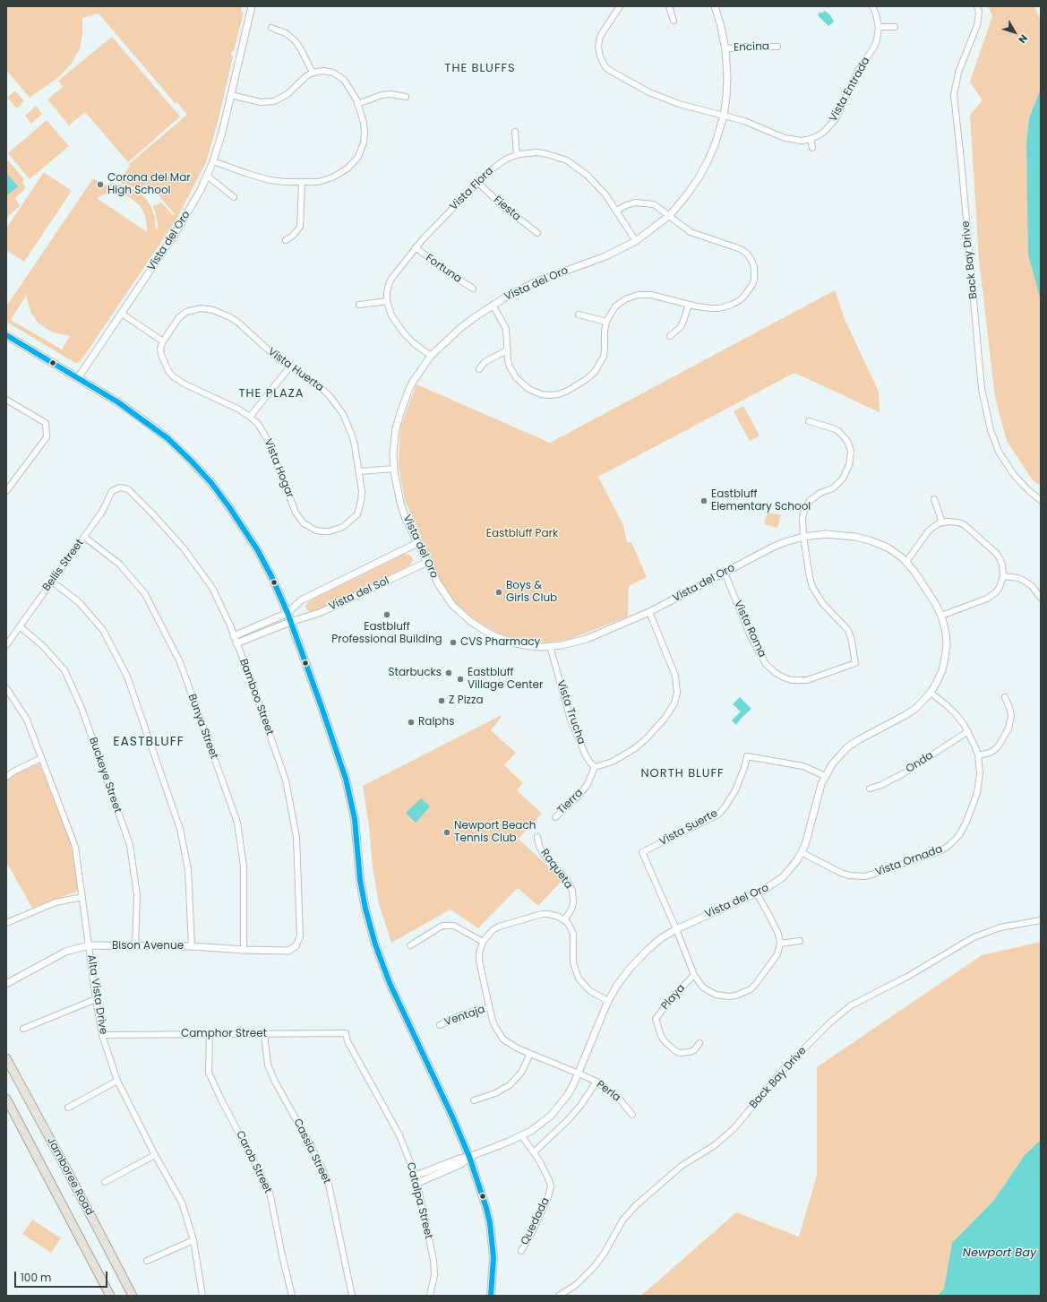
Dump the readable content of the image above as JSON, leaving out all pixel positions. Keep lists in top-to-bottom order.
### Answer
{
  "streets": {
    "main road": ["Jamboree Road"],
    "street": [
      "Encina",
      "Vista Entrada",
      "Vista Flora",
      "Fiesta",
      "Vista del Oro",
      "Back Bay Drive",
      "Fortuna",
      "Vista Huerta",
      "Vista Hogar",
      "Bellis Street",
      "Vista del Sol",
      "Vista Roma",
      "Bamboo Street",
      "Vista Trucha",
      "Bunya Street",
      "Onda",
      "Buckeye Street",
      "Tierra",
      "Vista Suerte",
      "Vista Ornada",
      "Raqueta",
      "Bison Avenue",
      "Alta Vista Drive",
      "Playa",
      "Ventaja",
      "Camphor Street",
      "Perla",
      "Cassia Street",
      "Carob Street",
      "Catalpa Street",
      "Quedada"
    ]
  },
  "crossings": [
    ["Encina", "Vista del Oro"],
    ["Vista Entrada", "Vista del Oro"],
    ["Vista Flora", "Fiesta"],
    ["Vista Flora", "Vista del Oro"],
    ["Vista Flora", "Fortuna"],
    ["Vista del Oro", "Vista del Sol"],
    ["Vista del Oro", "Vista Roma"],
    ["Vista del Oro", "Vista Trucha"],
    ["Vista del Oro", "Vista Suerte"],
    ["Vista del Oro", "Vista Ornada"],
    ["Vista del Oro", "Playa"],
    ["Vista del Oro", "Perla"],
    ["Vista del Oro", "Catalpa Street"],
    ["Vista del Oro", "Quedada"],
    ["Vista Huerta", "Vista Hogar"],
    ["Bellis Street", "Bamboo Street"],
    ["Bellis Street", "Bunya Street"],
    ["Bellis Street", "Buckeye Street"],
    ["Vista del Sol", "Bamboo Street"],
    ["Bamboo Street", "Bison Avenue"],
    ["Vista Trucha", "Tierra"],
    ["Bunya Street", "Bison Avenue"],
    ["Onda", "Vista Ornada"],
    ["Buckeye Street", "Bison Avenue"],
    ["Vista Suerte", "Playa"],
    ["Bison Avenue", "Alta Vista Drive"],
    ["Alta Vista Drive", "Camphor Street"],
    ["Ventaja", "Perla"],
    ["Camphor Street", "Cassia Street"],
    ["Camphor Street", "Carob Street"],
    ["Camphor Street", "Catalpa Street"]
  ],
  "districts": [
    "THE BLUFFS",
    "THE PLAZA",
    "EASTBLUFF",
    "NORTH BLUFF"
  ],
  "water": ["Newport Bay"],
  "parks": ["Eastbluff Park"],
  "places": [
    "Corona del Mar High School",
    "Eastbluff Elementary School",
    "Boys & Girls Club",
    "Eastbluff Professional Building",
    "CVS Pharmacy",
    "Starbucks",
    "Eastbluff Village Center",
    "Z Pizza",
    "Ralphs",
    "Newport Beach Tennis Club"
  ],
  "scale_bar": "100 m",
  "north": "bottom right"
}
